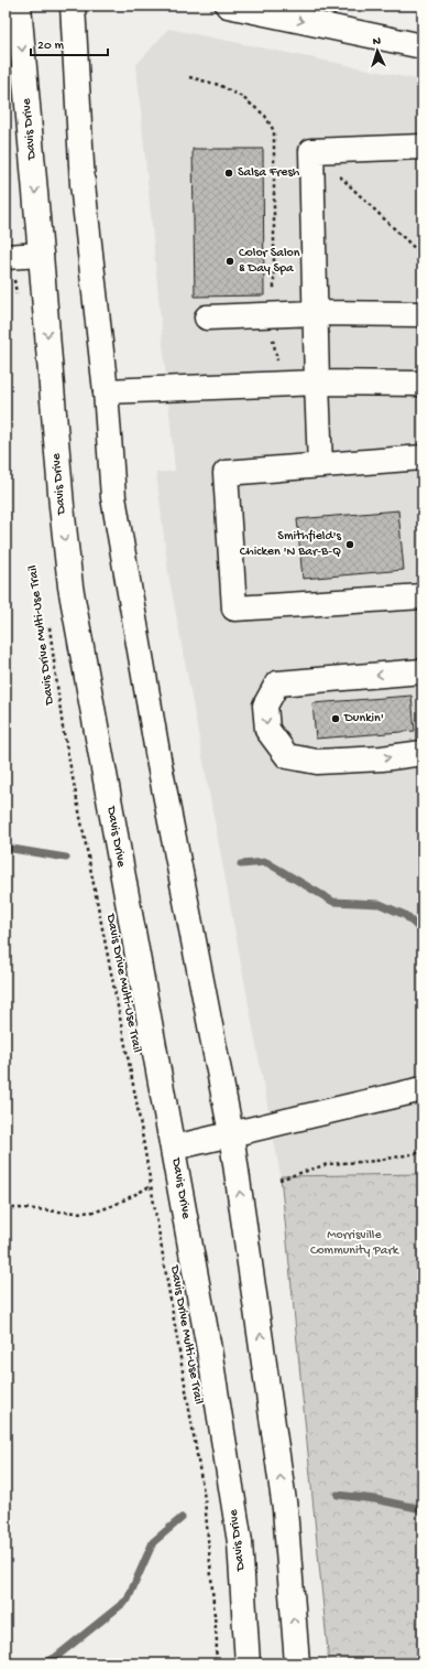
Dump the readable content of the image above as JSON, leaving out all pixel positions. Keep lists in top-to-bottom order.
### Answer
{
  "streets": {
    "main road": ["Davis Drive"],
    "path": ["Davis Drive Multi-Use Trail"]
  },
  "parks": ["Morrisville Community Park"],
  "places": [
    "Salsa Fresh",
    "Color Salon & Day Spa",
    "Smithfield's Chicken 'N Bar-B-Q",
    "Dunkin'"
  ],
  "scale_bar": "20 m",
  "north": "top"
}
